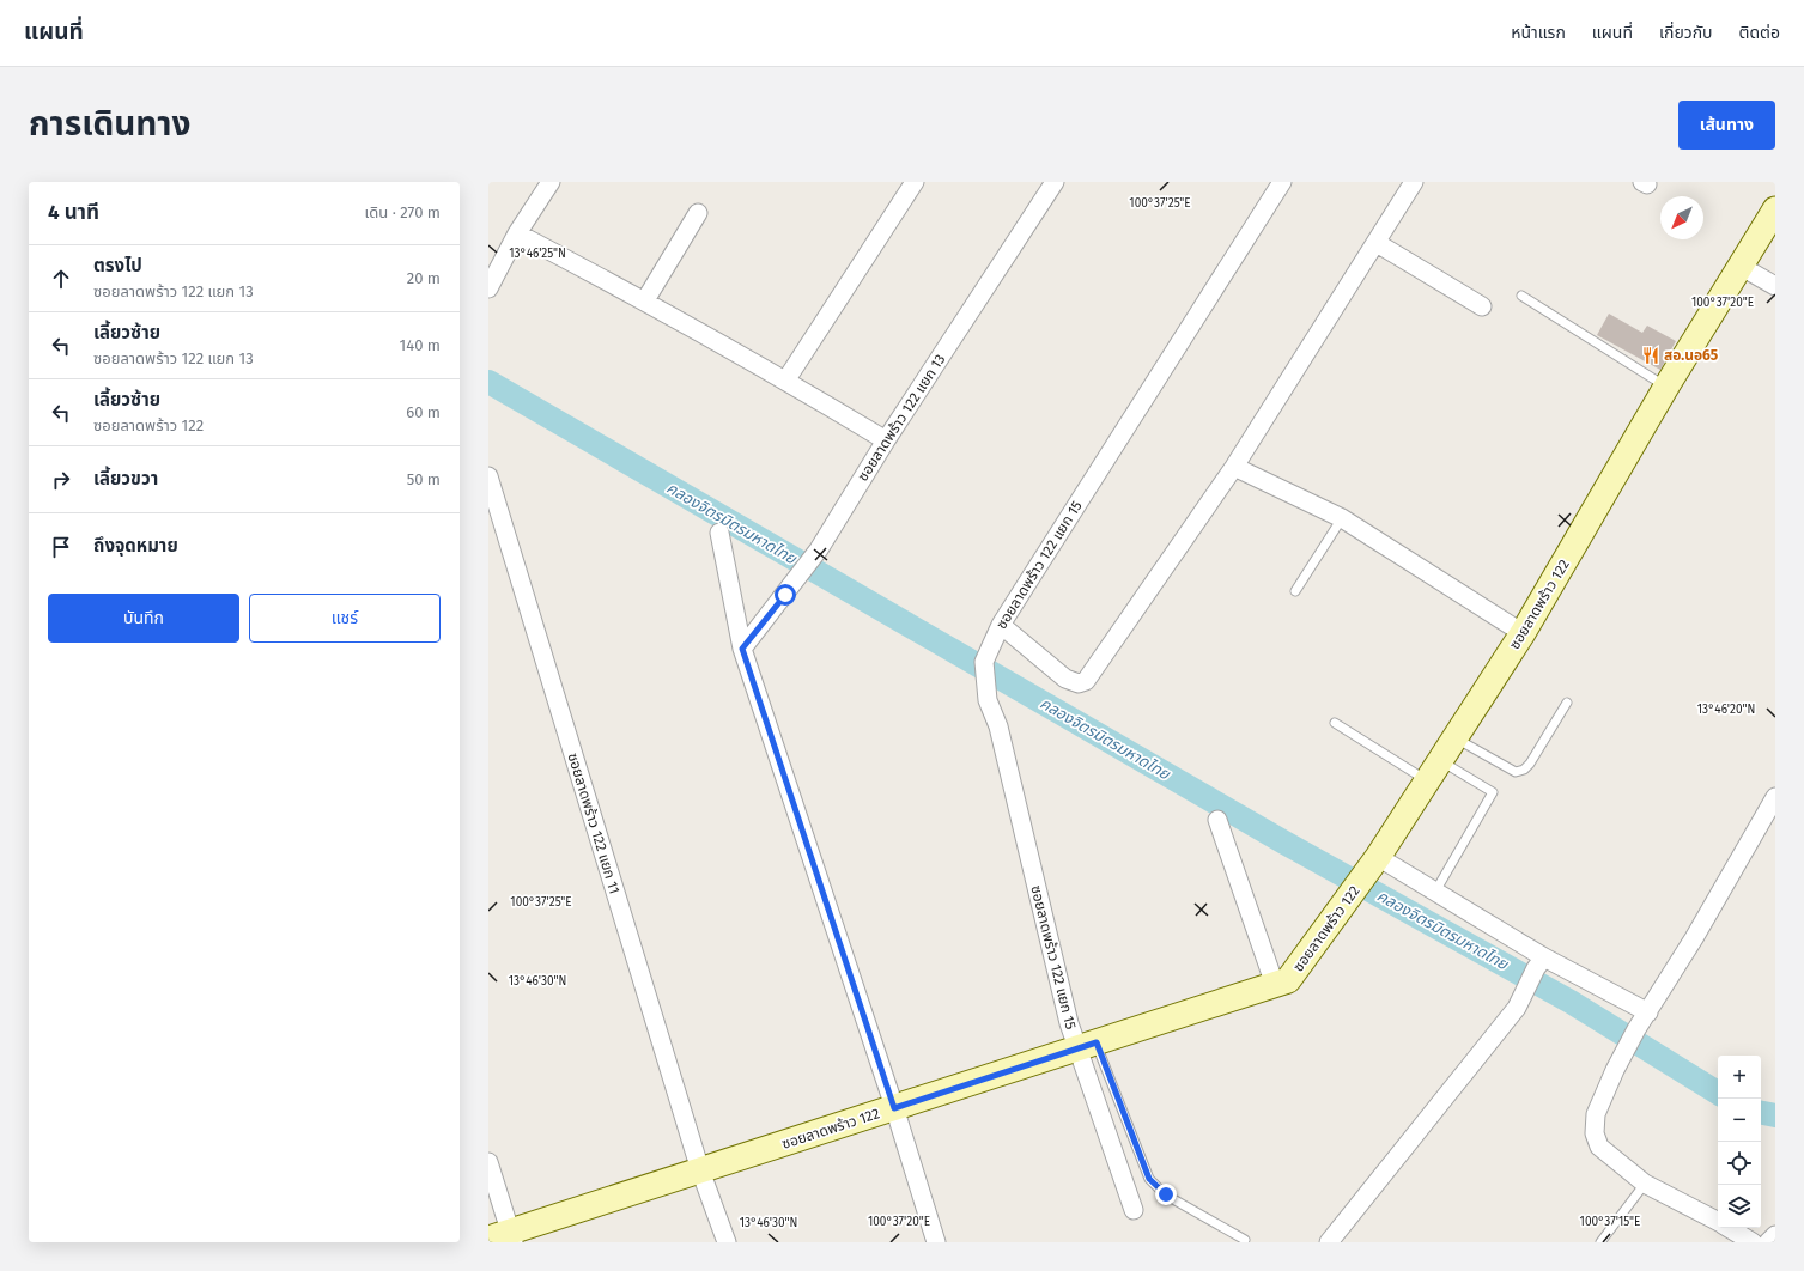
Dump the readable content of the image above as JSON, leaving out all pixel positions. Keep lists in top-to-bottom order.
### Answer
{
  "streets": {
    "street": [
      "ซอยลาดพร้าว 122 แยก 13",
      "ซอยลาดพร้าว 122 แยก 15",
      "ซอยลาดพร้าว 122",
      "ซอยลาดพร้าว 122 แยก 11"
    ]
  },
  "crossings": [
    ["ซอยลาดพร้าว 122 แยก 15", "ซอยลาดพร้าว 122"],
    ["ซอยลาดพร้าว 122", "ซอยลาดพร้าว 122 แยก 11"]
  ],
  "water": ["คลองจิตรมิตรมหาดไทย"],
  "places": {
    "restaurant": ["สอ.นอ65"]
  },
  "north": "bottom left",
  "page": {
    "header": "แผนที่",
    "nav": [
      "หน้าแรก",
      "แผนที่",
      "เกี่ยวกับ",
      "ติดต่อ"
    ],
    "title": "การเดินทาง",
    "buttons": [
      "เส้นทาง",
      ["บันทึก", "แชร์"]
    ],
    "heading": ["4 นาที", "เดิน · 270 m"],
    "list": [
      ["ตรงไป", "ซอยลาดพร้าว 122 แยก 13", "20 m"],
      ["เลี้ยวซ้าย", "ซอยลาดพร้าว 122 แยก 13", "140 m"],
      ["เลี้ยวซ้าย", "ซอยลาดพร้าว 122", "60 m"],
      ["เลี้ยวขวา", "50 m"],
      "ถึงจุดหมาย"
    ],
    "map_buttons": ["+", "−"]
  },
  "coordinates": [
    "100°37'25\"E",
    "13°46'25\"N",
    "100°37'20\"E",
    "13°46'20\"N",
    "13°46'30\"N",
    "100°37'15\"E"
  ]
}
